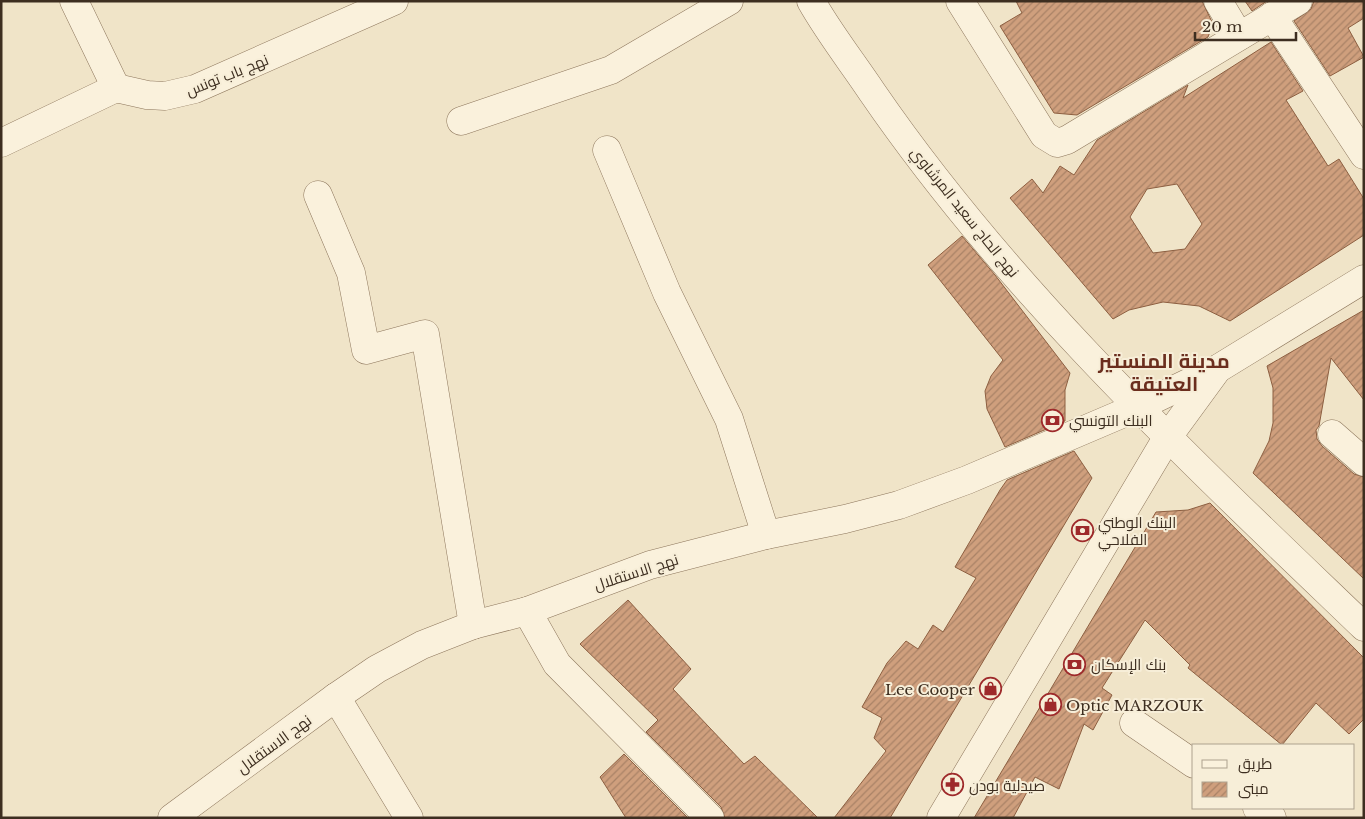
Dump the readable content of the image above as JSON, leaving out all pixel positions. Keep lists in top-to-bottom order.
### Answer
{
  "streets": {
    "street": ["نهج باب تونس", "نهج الحاج سعيد المرشاوي", "نهج الاستقلال"]
  },
  "crossings": [
    ["نهج الحاج سعيد المرشاوي", "نهج الاستقلال"]
  ],
  "districts": ["مدينة المنستير العتيقة"],
  "places": {
    "bank": ["البنك التونسي", "البنك الوطني الفلاحي", "بنك الإسكان"],
    "shop": ["Lee Cooper", "Optic MARZOUK"],
    "pharmacy": ["صيدلية بودن"]
  },
  "legend": ["طريق", "مبنى"],
  "scale_bar": "20 m"
}
